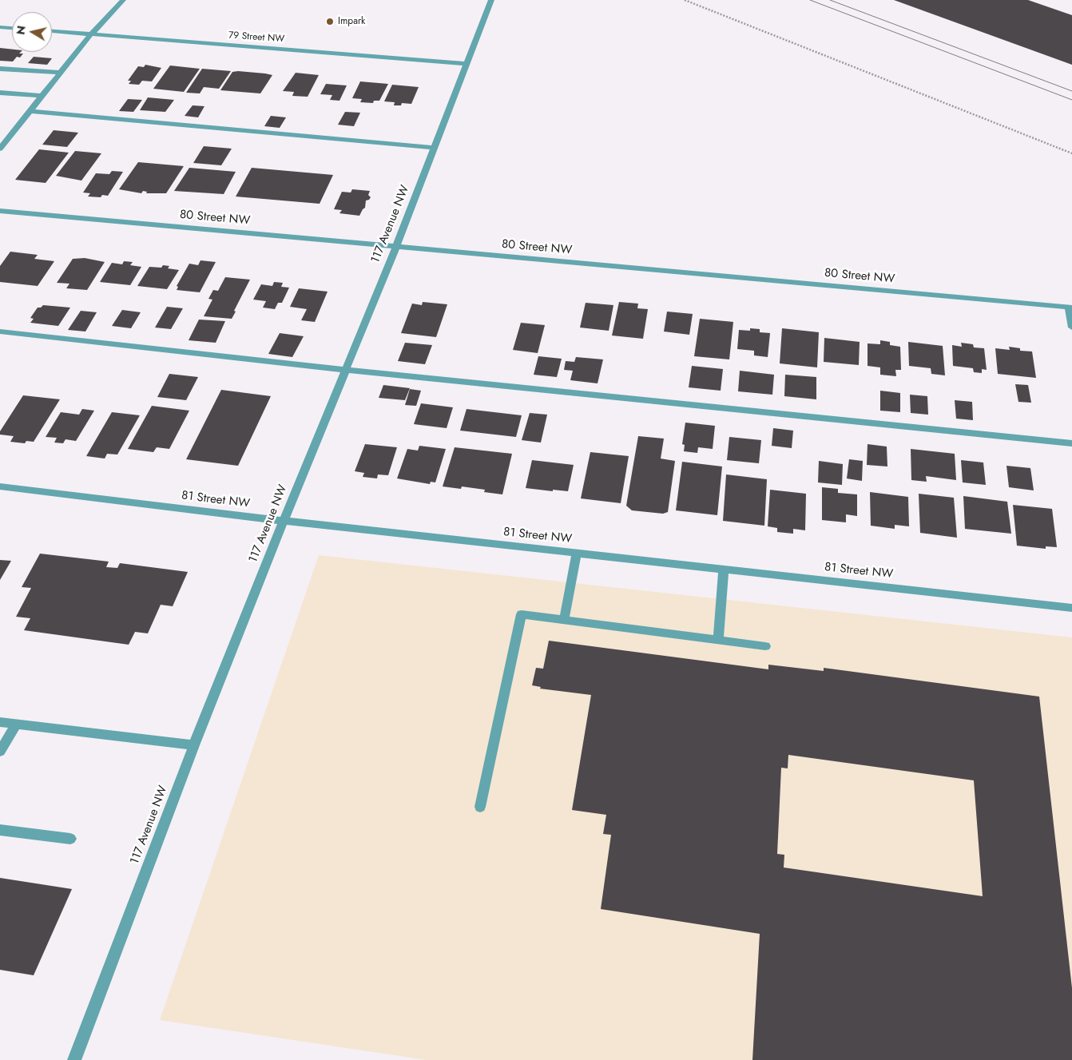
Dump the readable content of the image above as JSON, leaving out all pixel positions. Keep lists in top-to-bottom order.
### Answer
{
  "streets": {
    "street": [
      "79 Street NW",
      "80 Street NW",
      "117 Avenue NW",
      "81 Street NW"
    ]
  },
  "crossings": [
    ["79 Street NW", "117 Avenue NW"],
    ["80 Street NW", "117 Avenue NW"],
    ["117 Avenue NW", "81 Street NW"]
  ],
  "places": ["Impark"],
  "north": "left"
}
